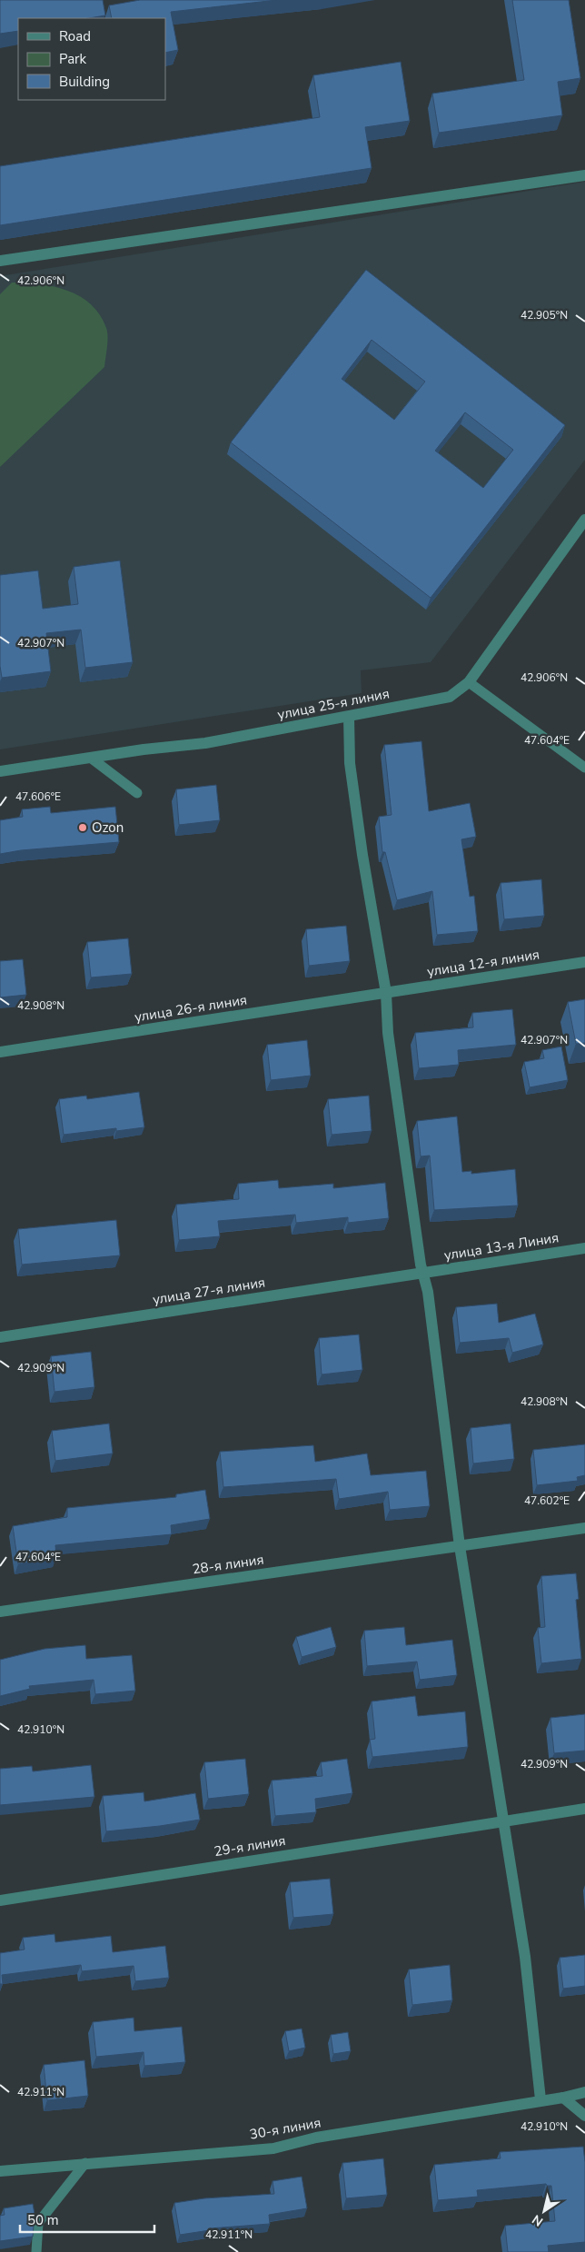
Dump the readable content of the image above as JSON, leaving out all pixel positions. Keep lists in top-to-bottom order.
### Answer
{
  "streets": {
    "street": [
      "улица 25-я линия",
      "улица 12-я линия",
      "улица 26-я линия",
      "улица 13-я Линия",
      "улица 27-я линия",
      "28-я линия",
      "29-я линия",
      "30-я линия"
    ]
  },
  "crossings": [
    ["улица 12-я линия", "улица 26-я линия"],
    ["улица 13-я Линия", "улица 27-я линия"]
  ],
  "places": ["Ozon"],
  "legend": ["Road", "Park", "Building"],
  "scale_bar": "50 m",
  "north": "bottom left",
  "coordinates": [
    "42.906°N",
    "42.905°N",
    "42.907°N",
    "47.604°E",
    "47.606°E",
    "42.908°N",
    "42.909°N",
    "47.602°E",
    "42.910°N",
    "42.911°N"
  ]
}
